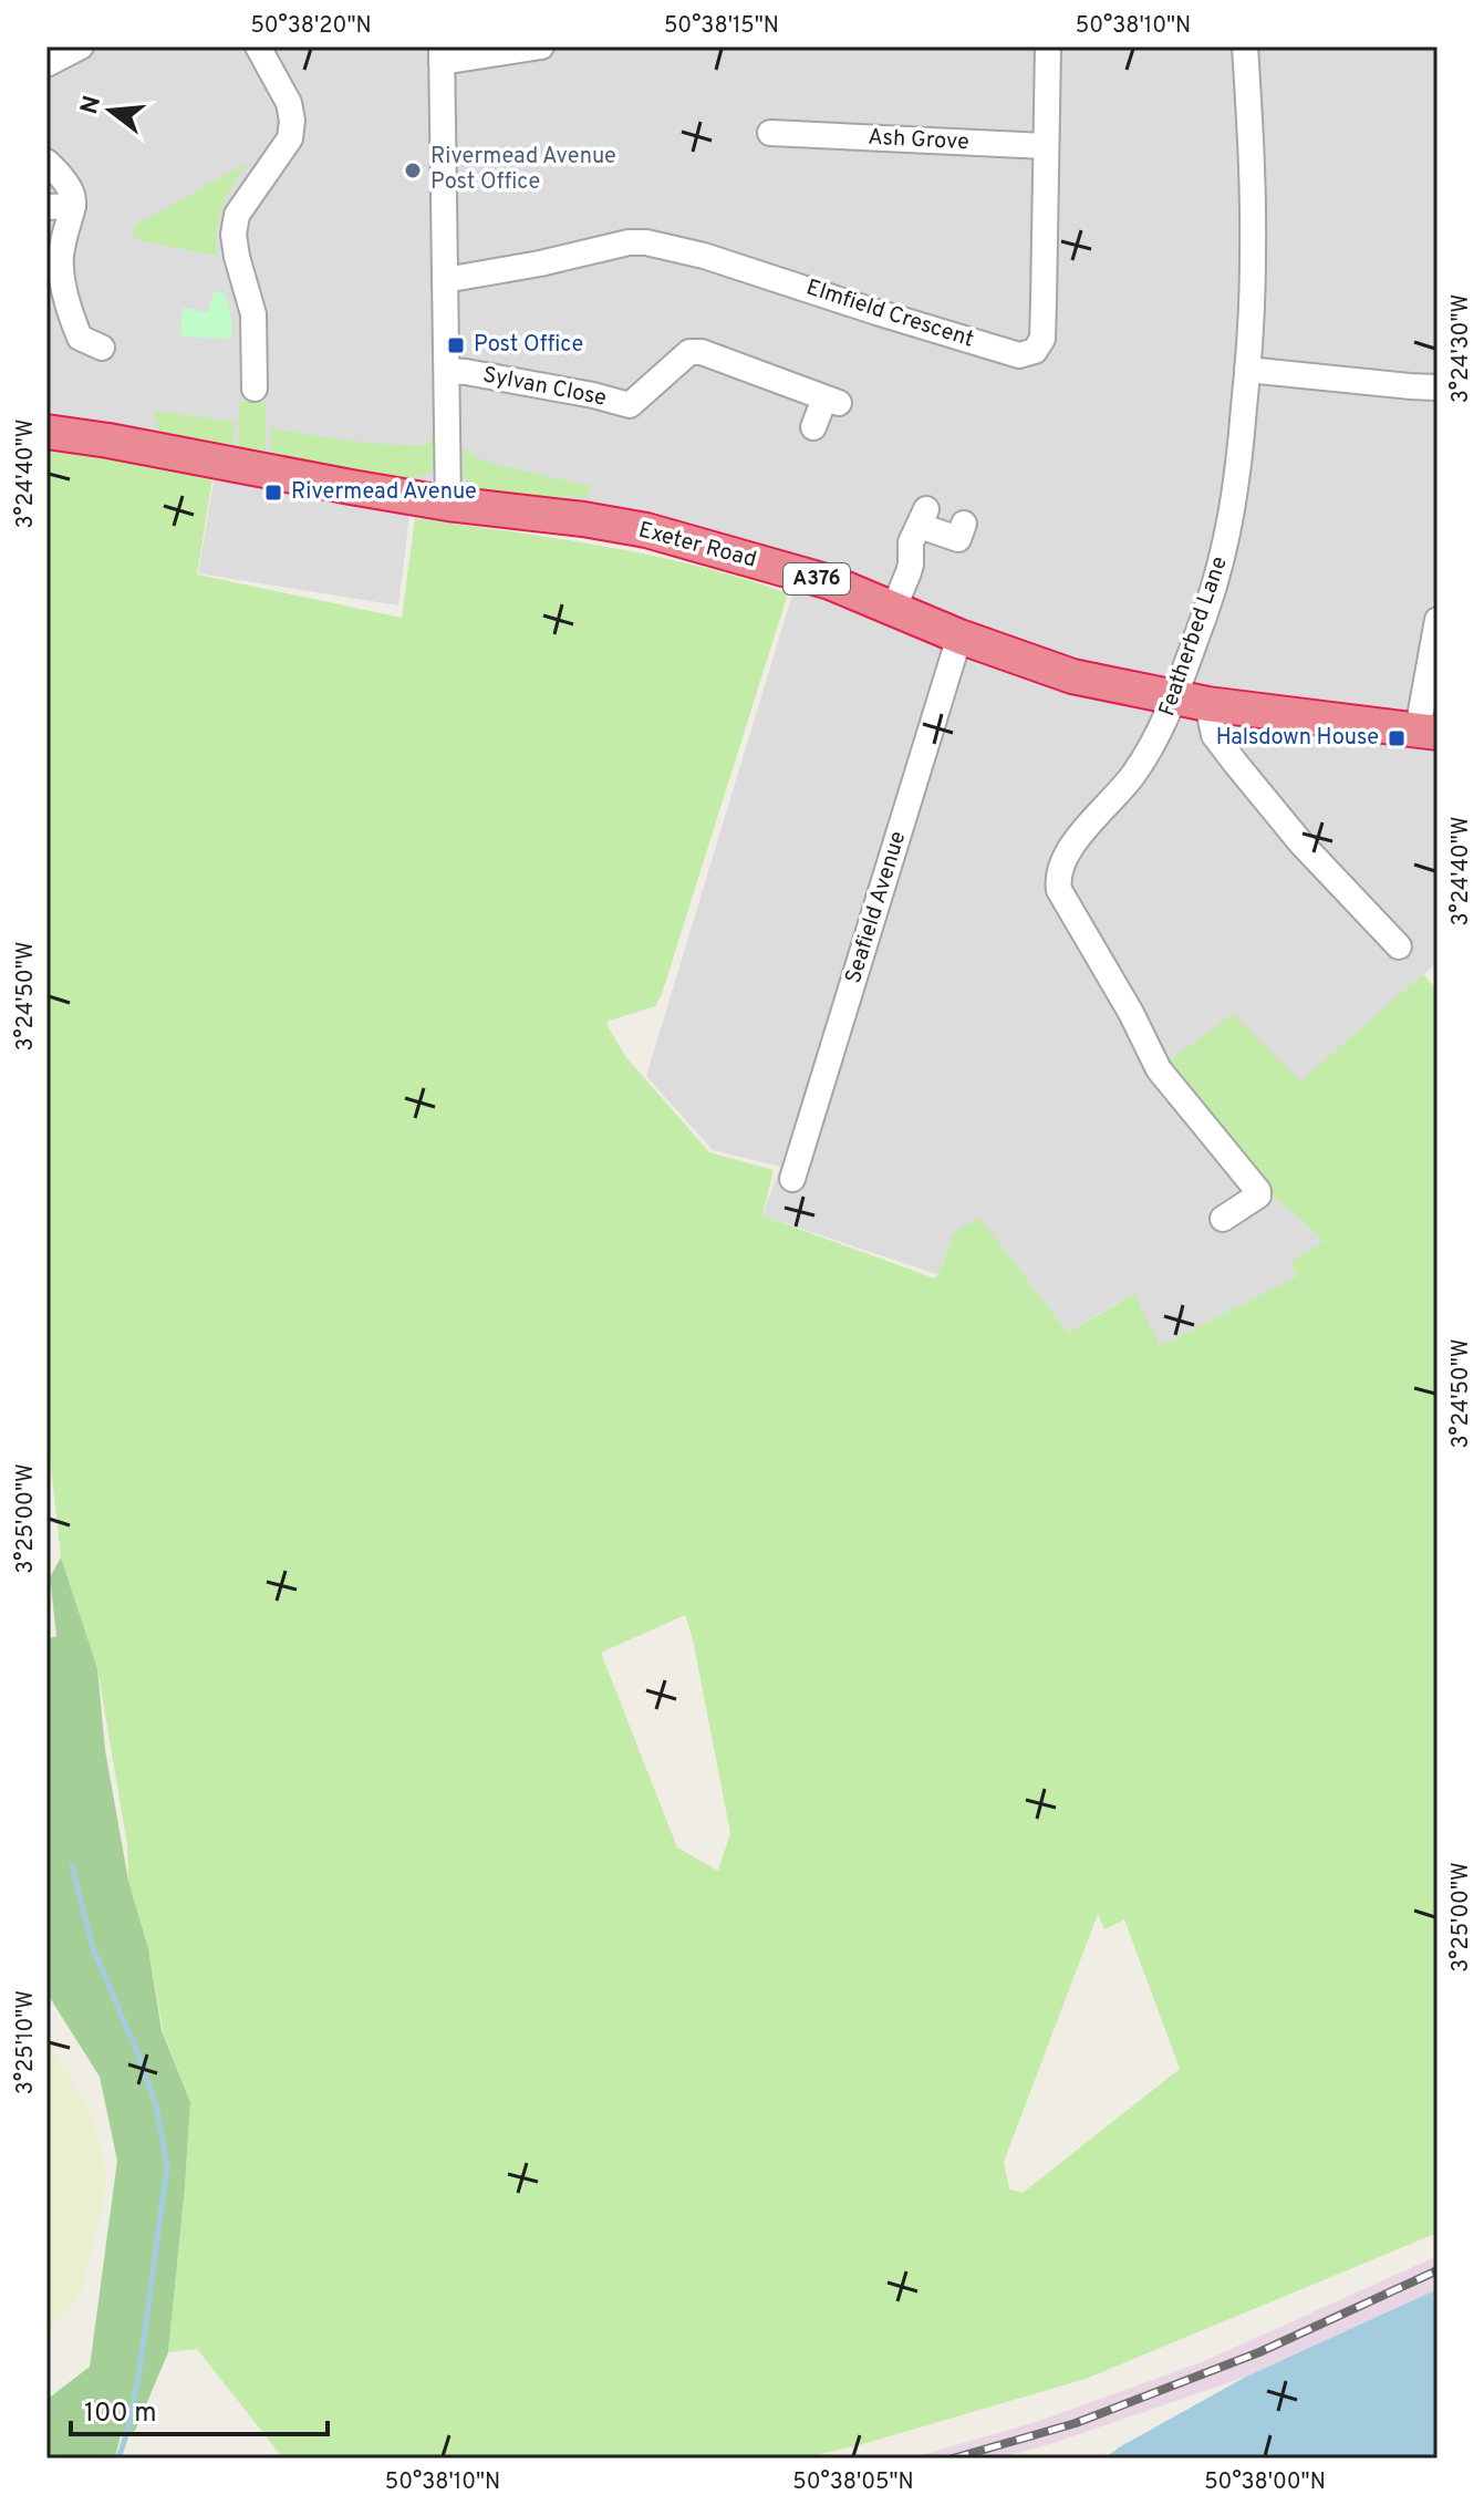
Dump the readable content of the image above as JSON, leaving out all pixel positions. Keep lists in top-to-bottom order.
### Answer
{
  "streets": {
    "highway": ["Exeter Road", "A376"],
    "street": [
      "Ash Grove",
      "Elmfield Crescent",
      "Sylvan Close",
      "Featherbed Lane",
      "Seafield Avenue"
    ]
  },
  "crossings": [
    ["Ash Grove", "Elmfield Crescent"],
    ["Exeter Road", "Featherbed Lane"],
    ["Exeter Road", "Seafield Avenue"]
  ],
  "places": {
    "other": ["Rivermead Avenue Post Office"],
    "transit": ["Post Office", "Rivermead Avenue", "Halsdown House"]
  },
  "scale_bar": "100 m",
  "north": "left",
  "coordinates": [
    "50°38'20\"N",
    "50°38'15\"N",
    "50°38'10\"N",
    "3°24'30\"W",
    "3°24'40\"W",
    "3°24'50\"W",
    "3°25'00\"W",
    "3°25'10\"W",
    "50°38'05\"N",
    "50°38'00\"N"
  ]
}
